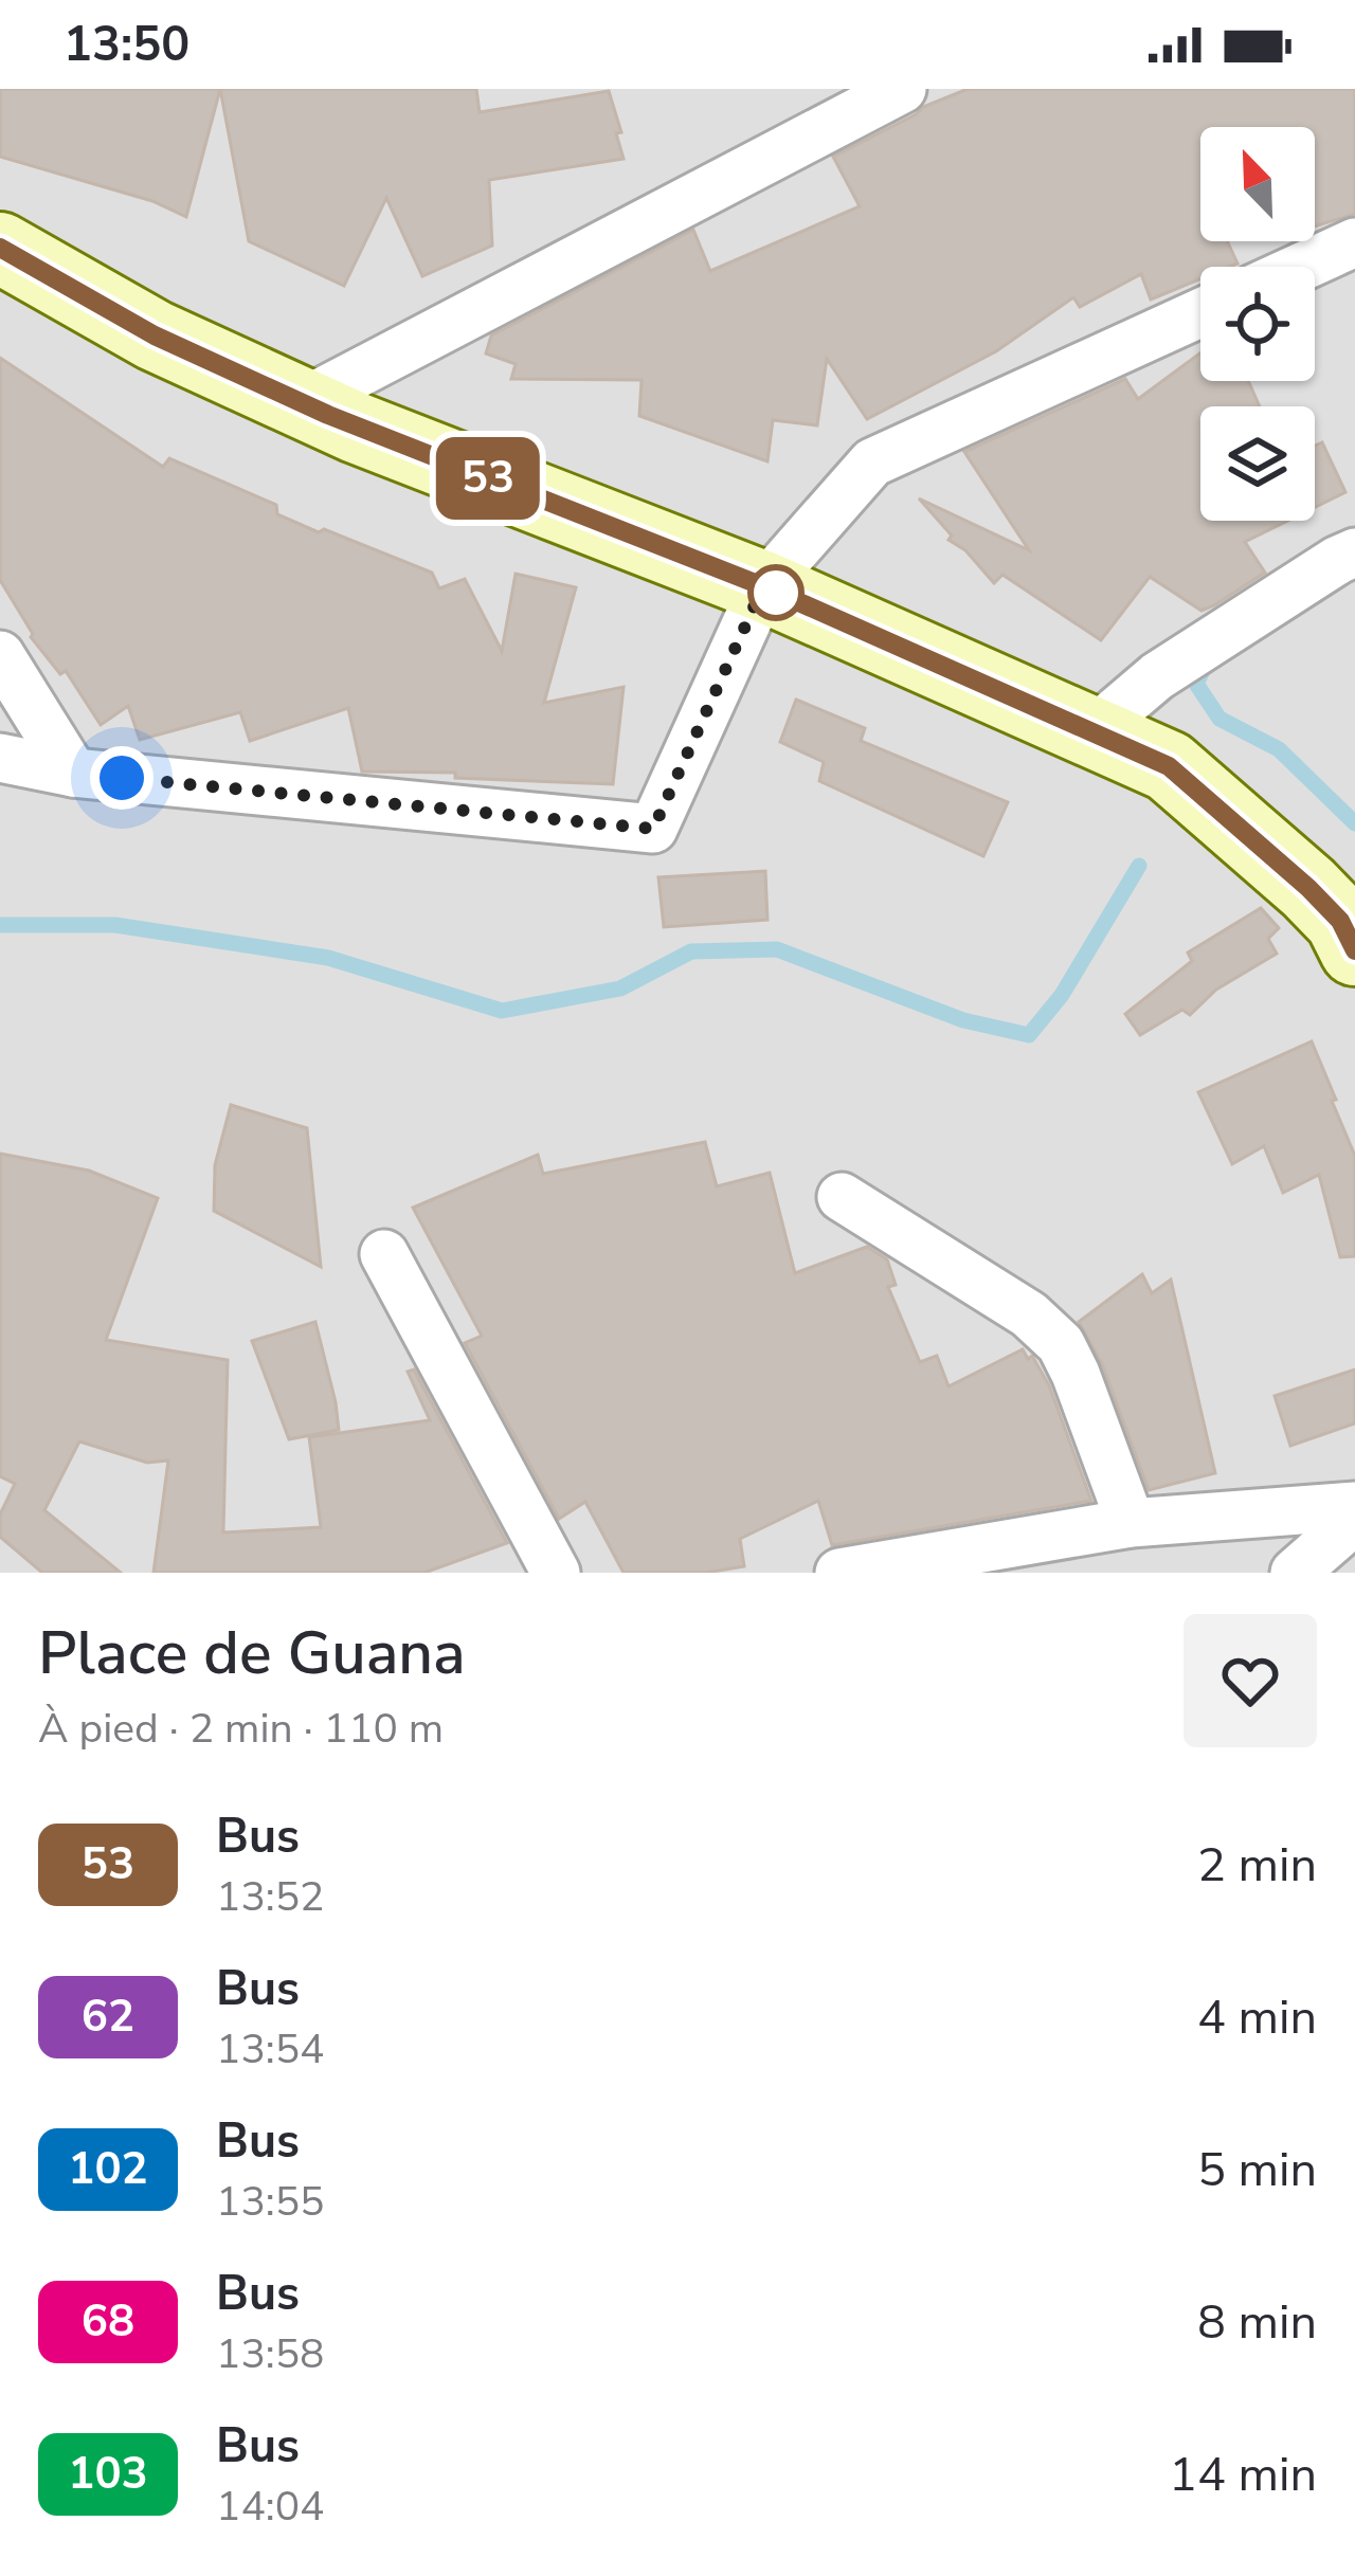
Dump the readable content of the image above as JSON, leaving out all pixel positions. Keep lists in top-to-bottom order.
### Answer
{
  "lines": ["bus line 53"],
  "north": "top left",
  "page": {
    "status": "13:50",
    "on_map": "53",
    "heading": ["Place de Guana", "À pied · 2 min · 110 m"],
    "list": [
      {
        "mark": "53",
        "name": "Bus",
        "note": "13:52",
        "value": "2 min"
      },
      {
        "mark": "62",
        "name": "Bus",
        "note": "13:54",
        "value": "4 min"
      },
      {
        "mark": "102",
        "name": "Bus",
        "note": "13:55",
        "value": "5 min"
      },
      {
        "mark": "68",
        "name": "Bus",
        "note": "13:58",
        "value": "8 min"
      },
      {
        "mark": "103",
        "name": "Bus",
        "note": "14:04",
        "value": "14 min"
      }
    ]
  }
}
